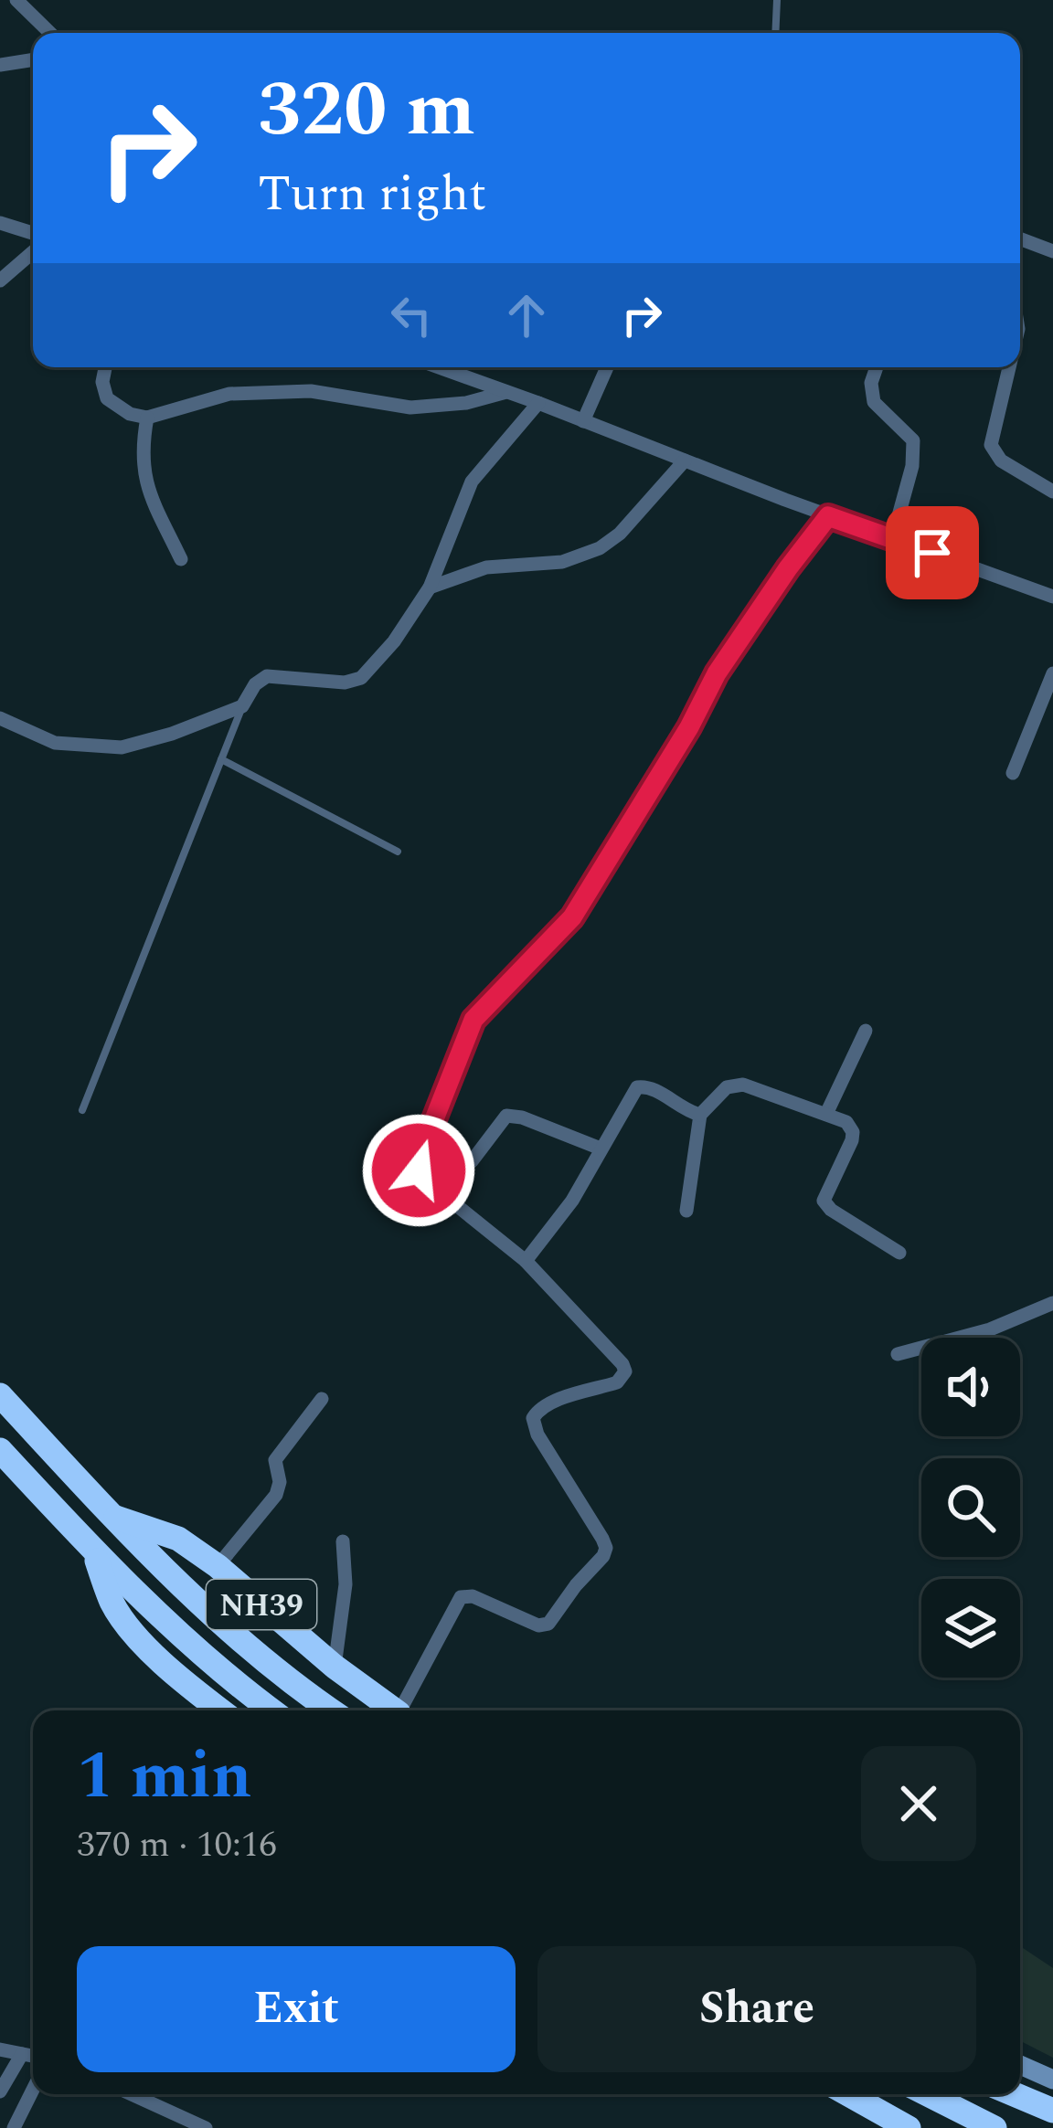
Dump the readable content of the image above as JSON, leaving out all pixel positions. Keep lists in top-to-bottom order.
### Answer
{
  "streets": {
    "highway": ["NH39"]
  },
  "page": {
    "turn": ["320 m", "Turn right"],
    "heading": ["1 min", "370 m · 10:16"],
    "buttons": ["Exit", "Share"]
  }
}
